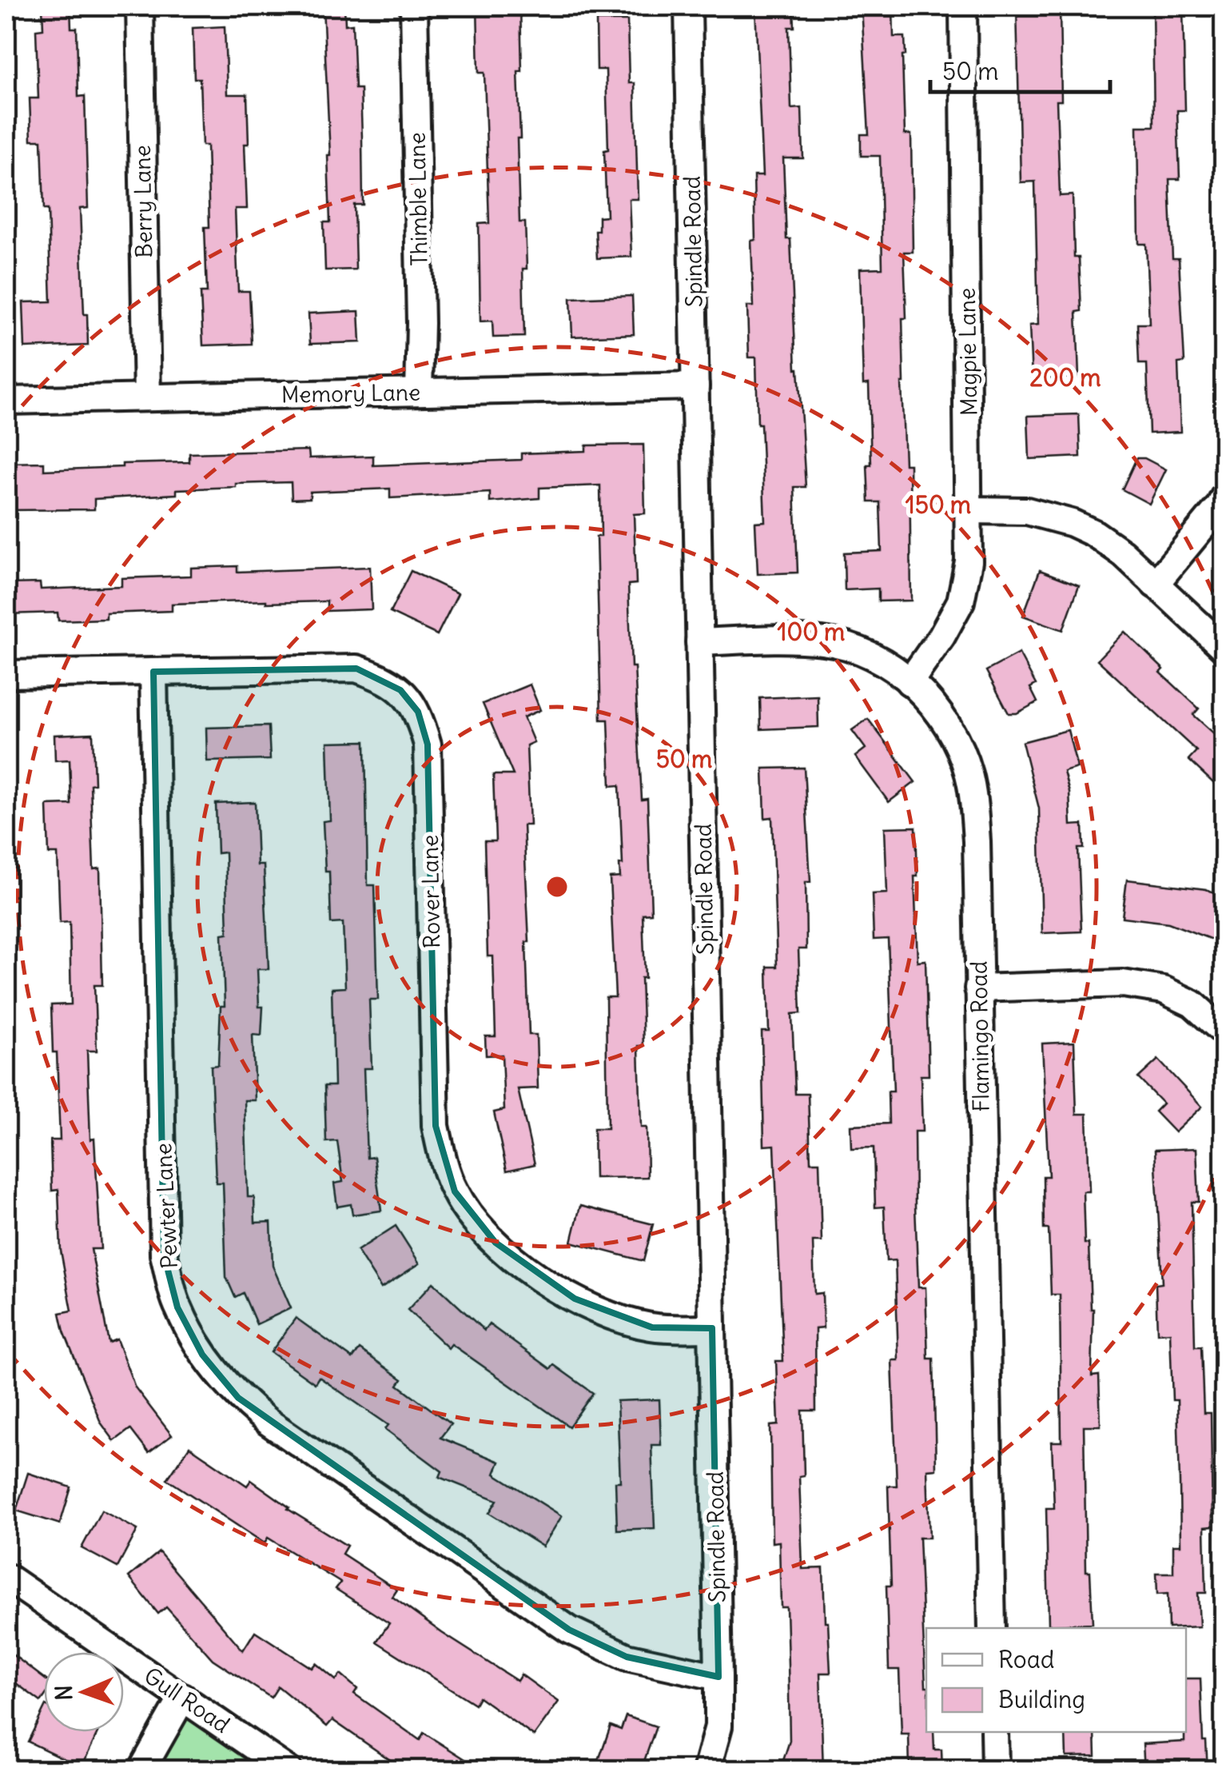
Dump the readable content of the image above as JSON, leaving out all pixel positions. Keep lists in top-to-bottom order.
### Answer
{
  "streets": {
    "street": [
      "Thimble Lane",
      "Berry Lane",
      "Spindle Road",
      "Magpie Lane",
      "Memory Lane",
      "Rover Lane",
      "Flamingo Road",
      "Pewter Lane",
      "Gull Road"
    ]
  },
  "crossings": [
    ["Thimble Lane", "Memory Lane"],
    ["Berry Lane", "Memory Lane"],
    ["Spindle Road", "Memory Lane"],
    ["Spindle Road", "Rover Lane"],
    ["Spindle Road", "Flamingo Road"],
    ["Spindle Road", "Pewter Lane"],
    ["Magpie Lane", "Flamingo Road"],
    ["Rover Lane", "Pewter Lane"]
  ],
  "legend": ["Road", "Building"],
  "scale_bar": "50 m",
  "north": "left",
  "rings": [
    "200 m",
    "150 m",
    "100 m",
    "50 m"
  ]
}
